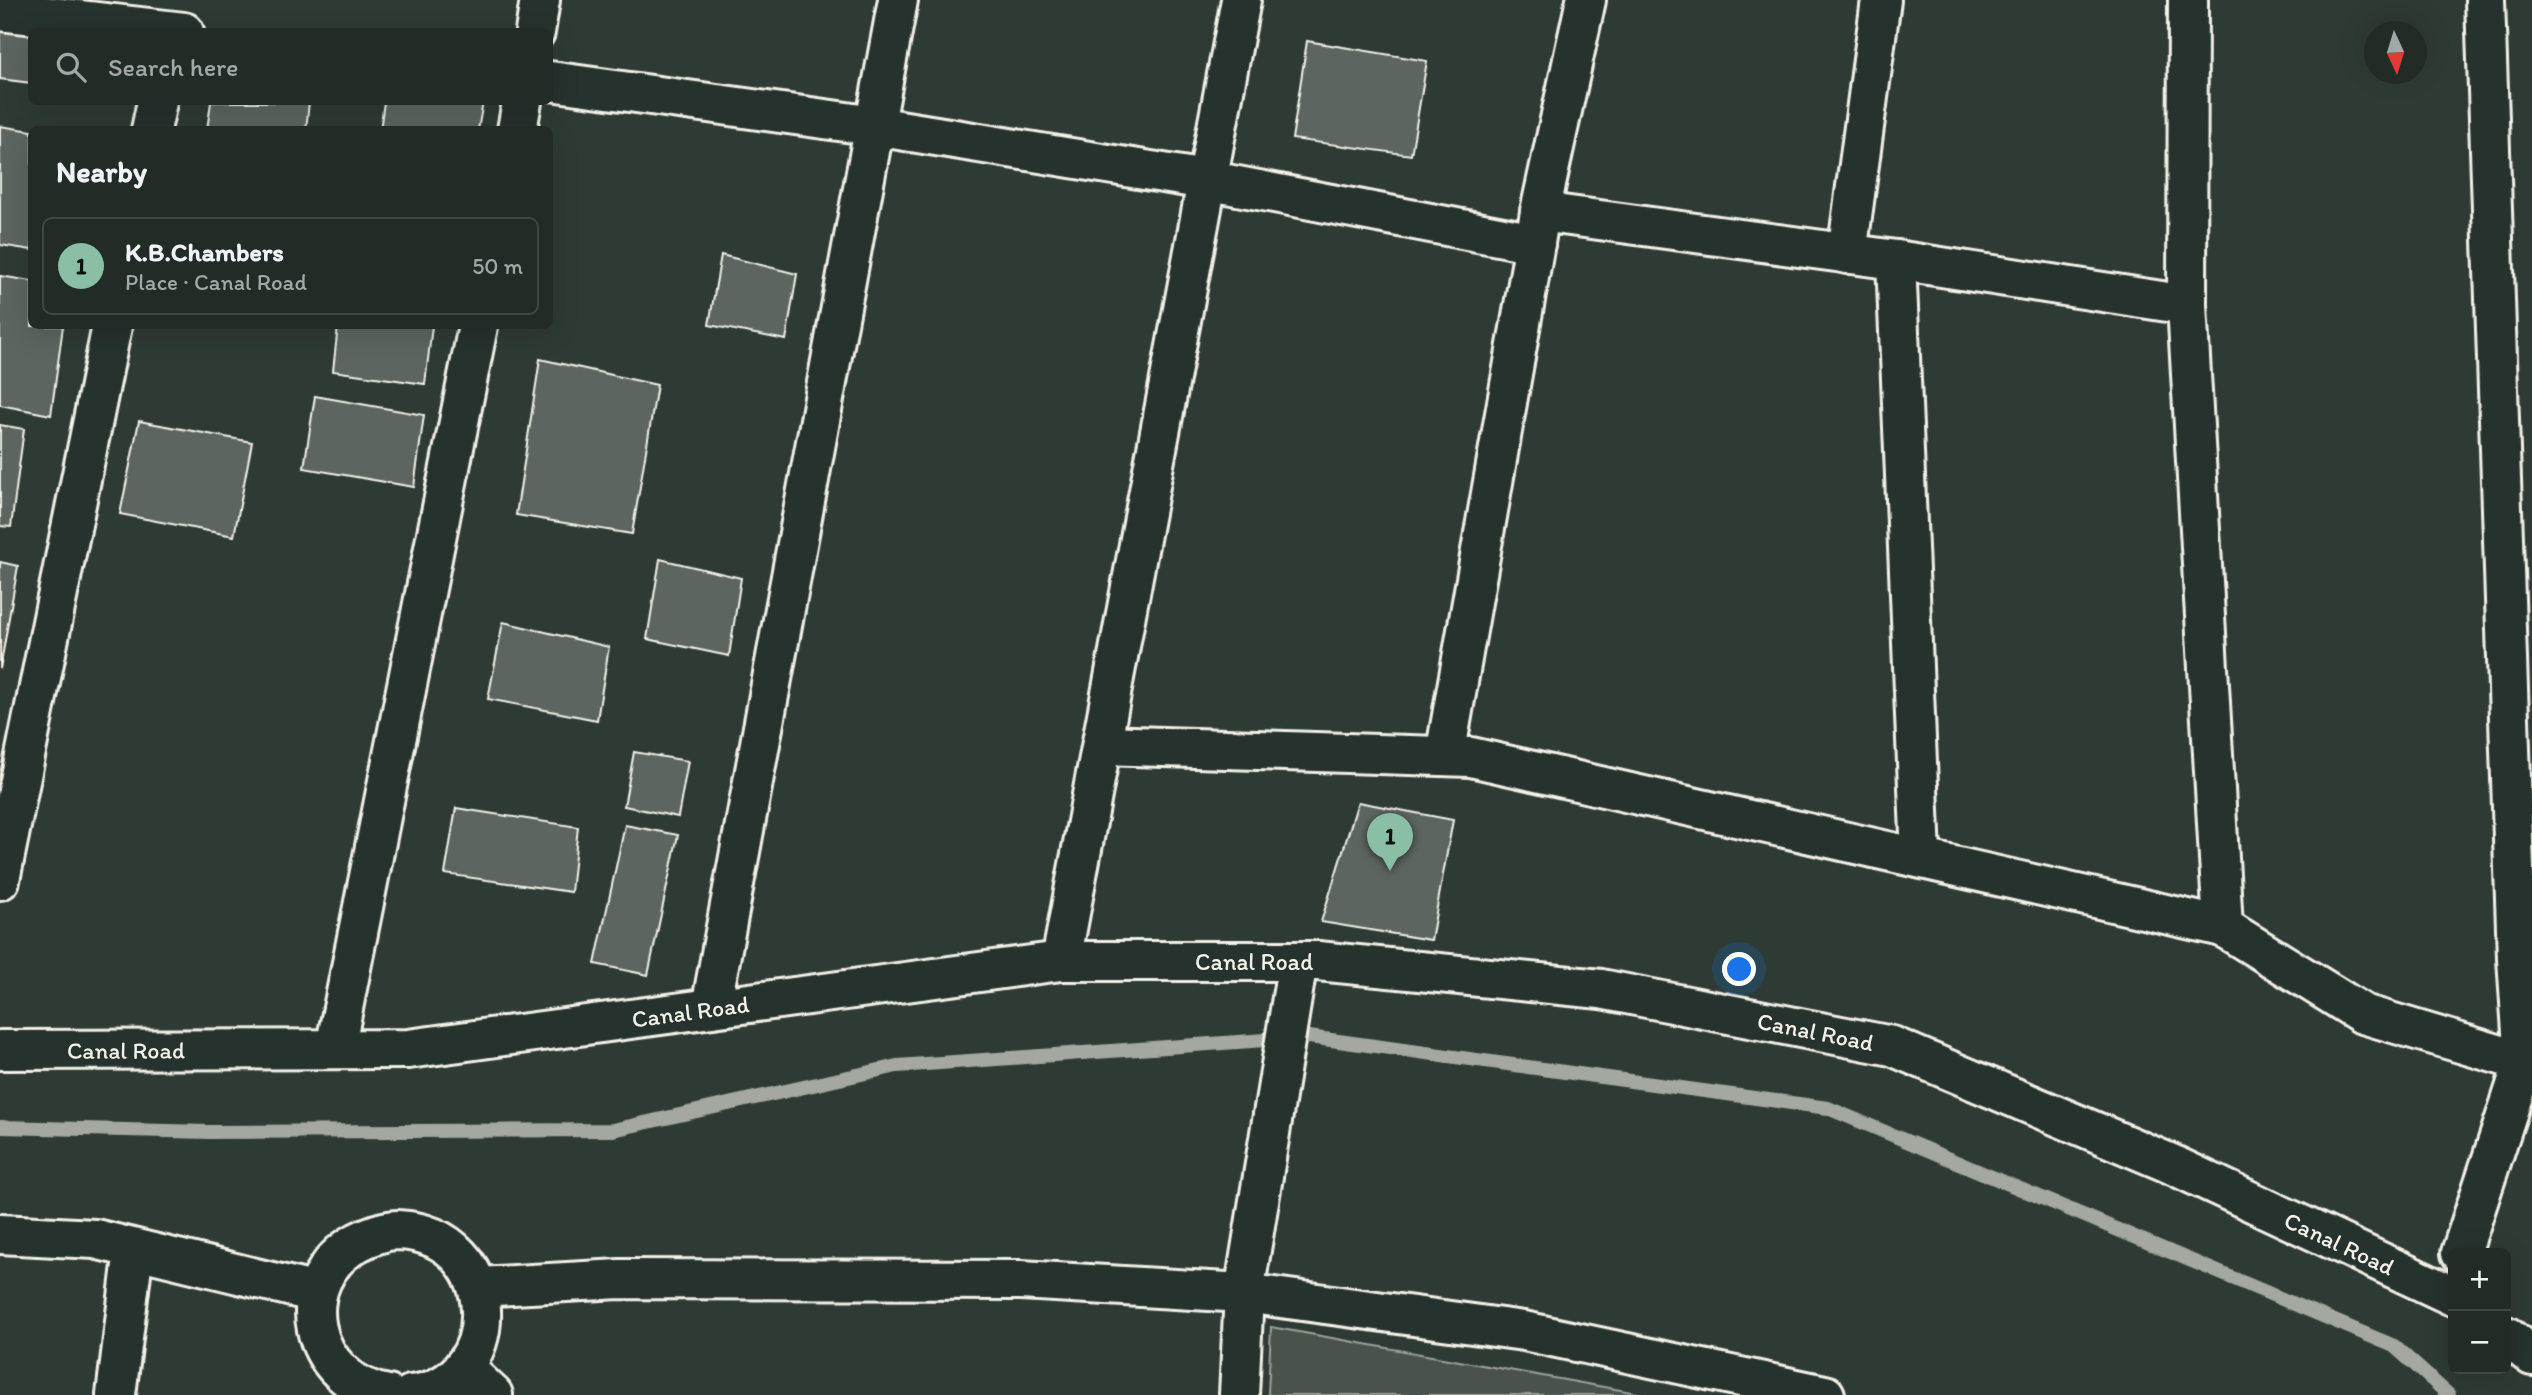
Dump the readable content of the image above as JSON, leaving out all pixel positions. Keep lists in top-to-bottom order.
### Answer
{
  "streets": {
    "street": ["Canal Road"]
  },
  "north": "bottom",
  "page": {
    "search": "Search here",
    "heading": "Nearby",
    "list": [
      {
        "mark": "1",
        "name": "K.B.Chambers",
        "note": "Place · Canal Road",
        "value": "50 m"
      }
    ],
    "pins": "1",
    "map_buttons": ["+", "−"]
  }
}
